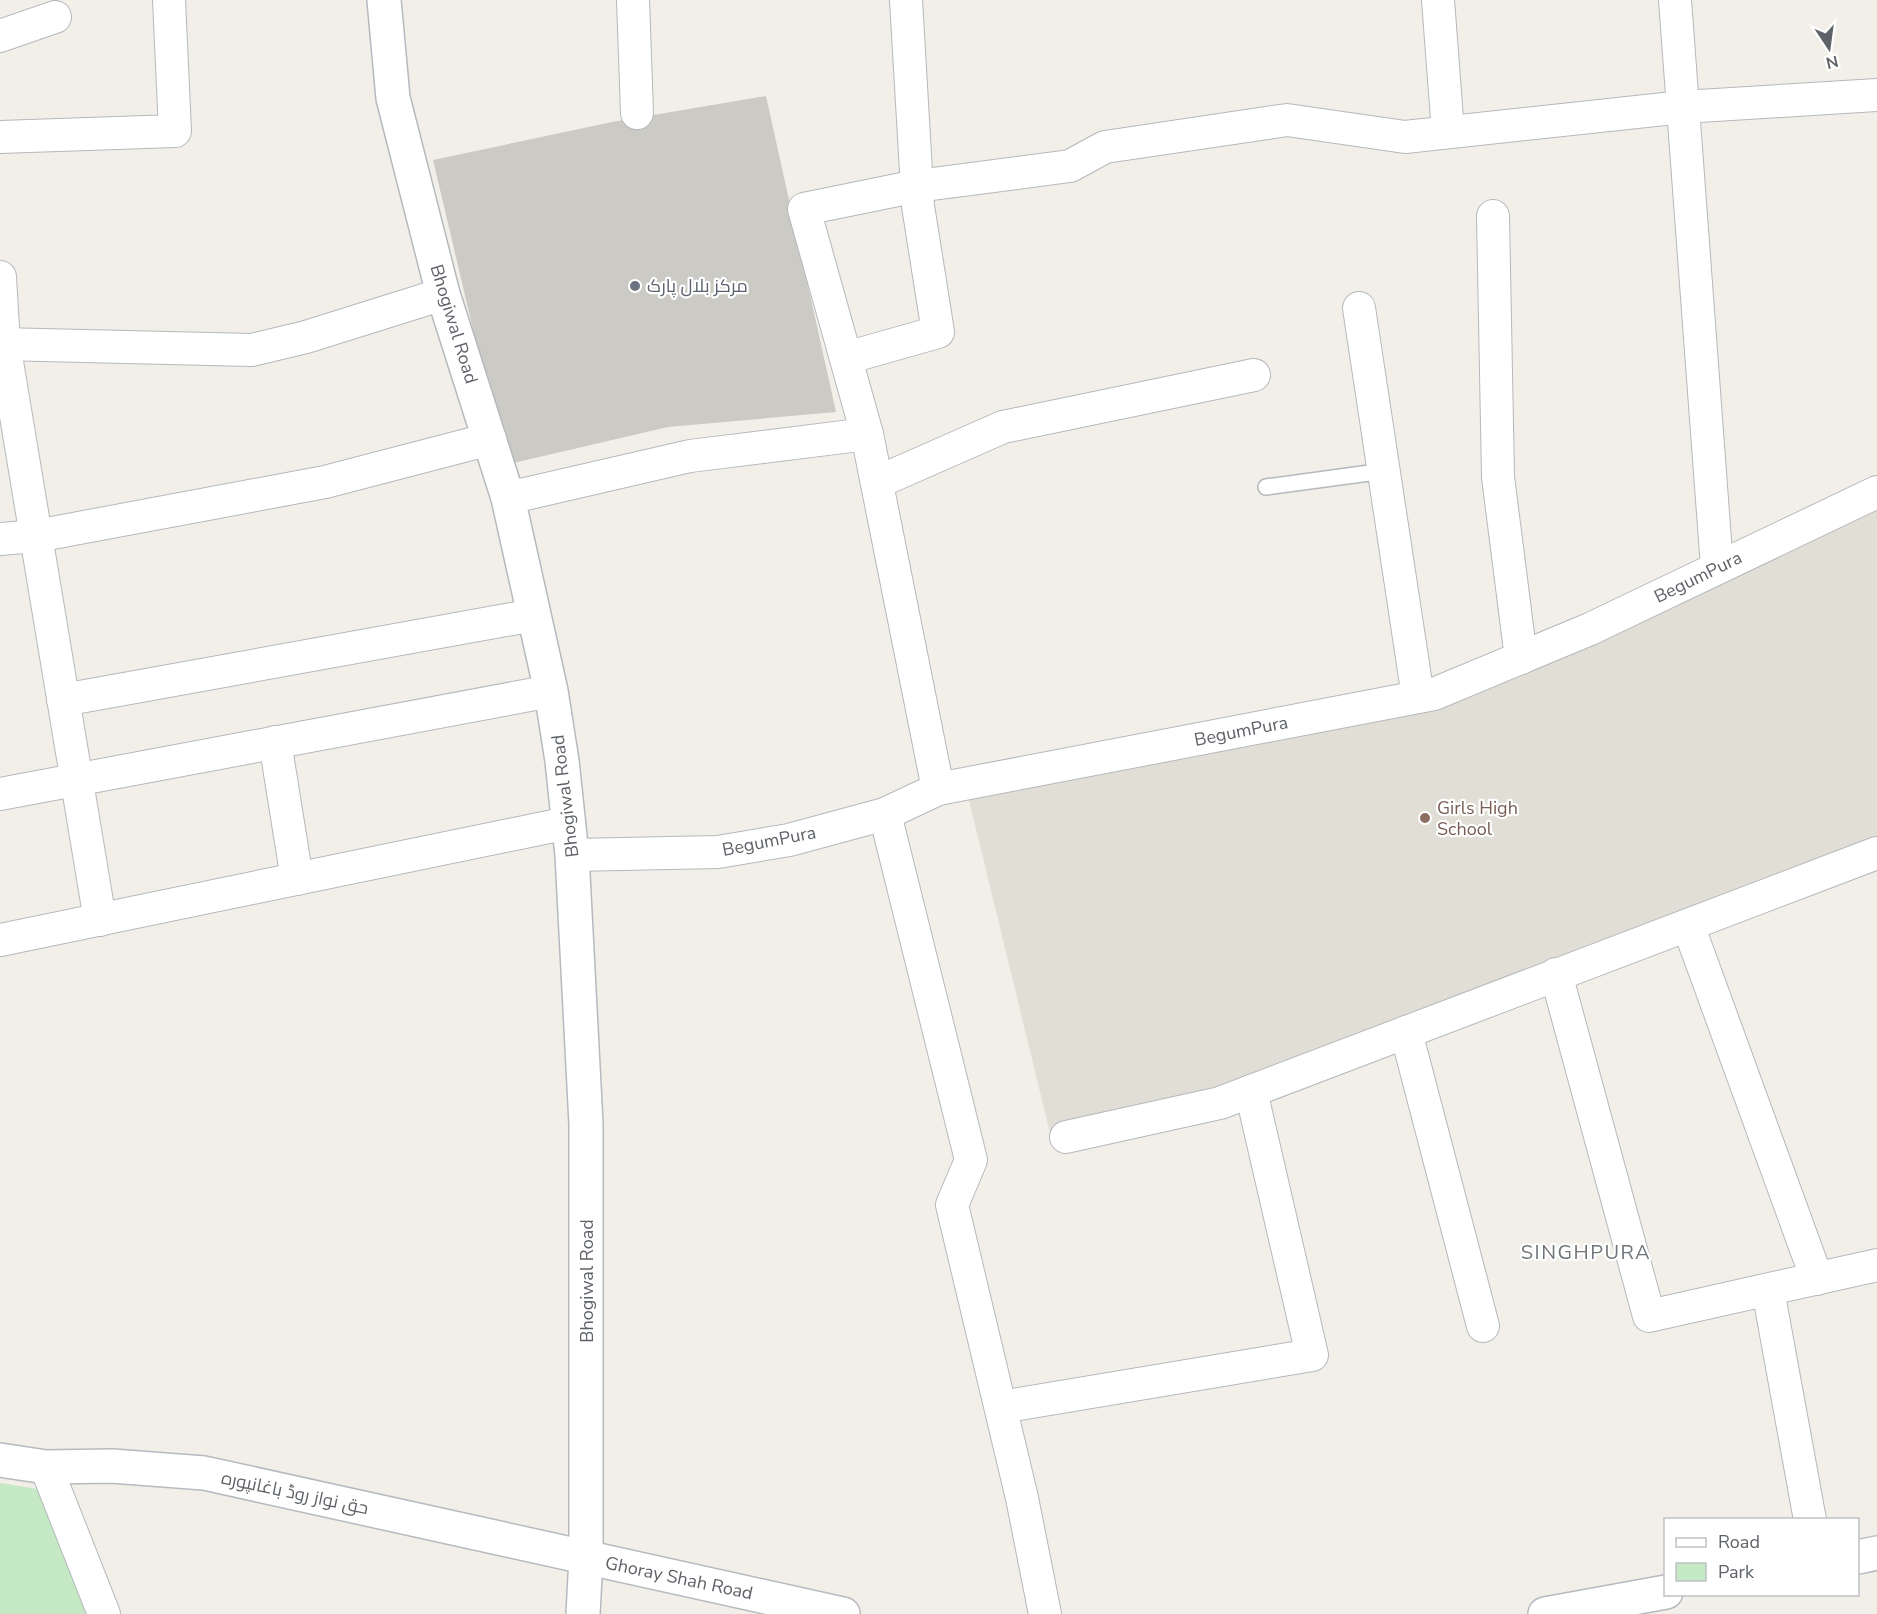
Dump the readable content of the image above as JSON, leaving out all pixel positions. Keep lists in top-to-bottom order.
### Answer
{
  "streets": {
    "main road": ["Bhogiwal Road", "حق نواز روڈ باغانپورہ", "Ghoray Shah Road"],
    "street": ["BegumPura"]
  },
  "crossings": [
    ["Bhogiwal Road", "BegumPura"],
    ["Bhogiwal Road", "حق نواز روڈ باغانپورہ"],
    ["Bhogiwal Road", "Ghoray Shah Road"],
    ["حق نواز روڈ باغانپورہ", "Ghoray Shah Road"]
  ],
  "districts": ["SINGHPURA"],
  "places": ["مرکز بلال پارک", "Girls High School"],
  "legend": ["Road", "Park"],
  "north": "bottom"
}
